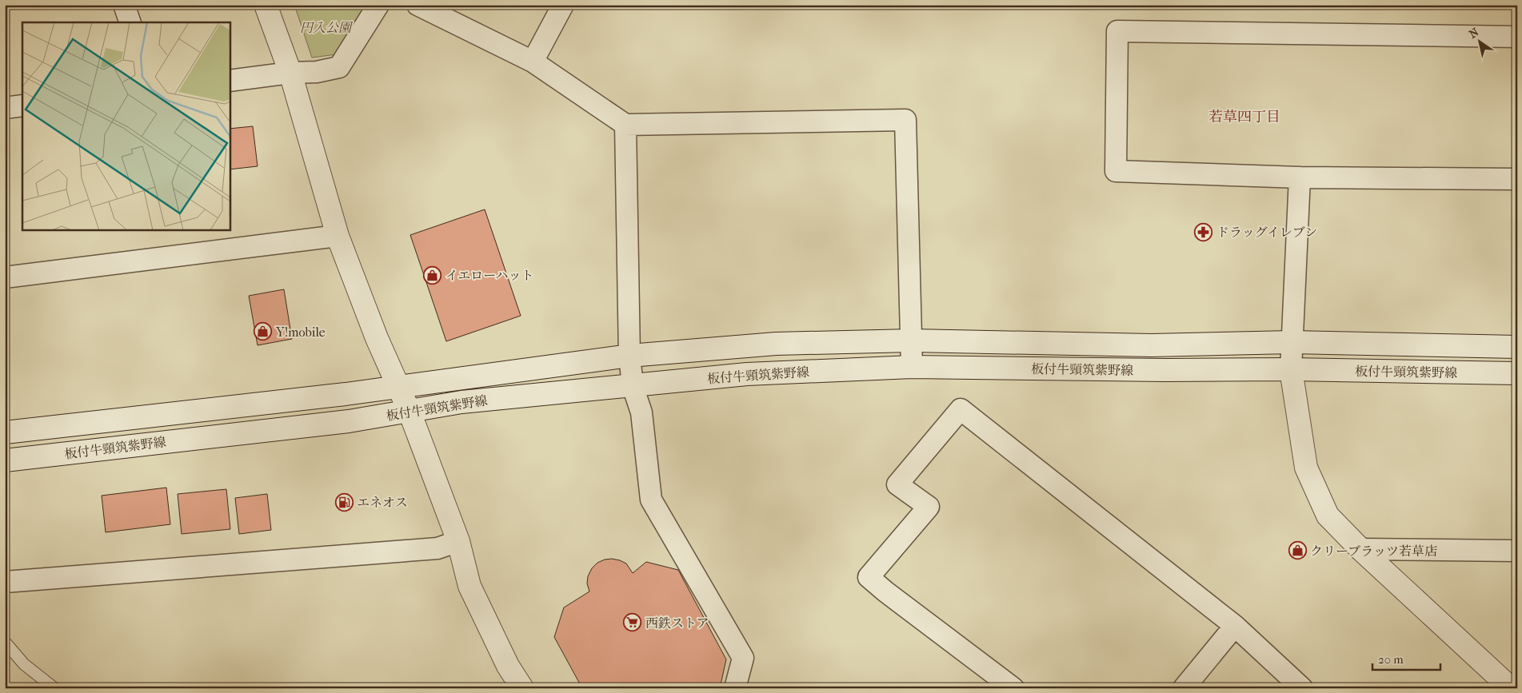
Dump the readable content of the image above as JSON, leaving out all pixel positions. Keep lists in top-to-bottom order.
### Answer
{
  "streets": {
    "main road": ["板付牛頸筑紫野線"]
  },
  "districts": ["若草四丁目"],
  "parks": ["円入公園"],
  "places": {
    "pharmacy": ["ドラッグイレブン"],
    "shop": ["イエローハット", "Y!mobile", "クリーブラッツ若草店"],
    "fuel station": ["エネオス"],
    "supermarket": ["西鉄ストア"]
  },
  "scale_bar": "20 m",
  "north": "top left"
}
